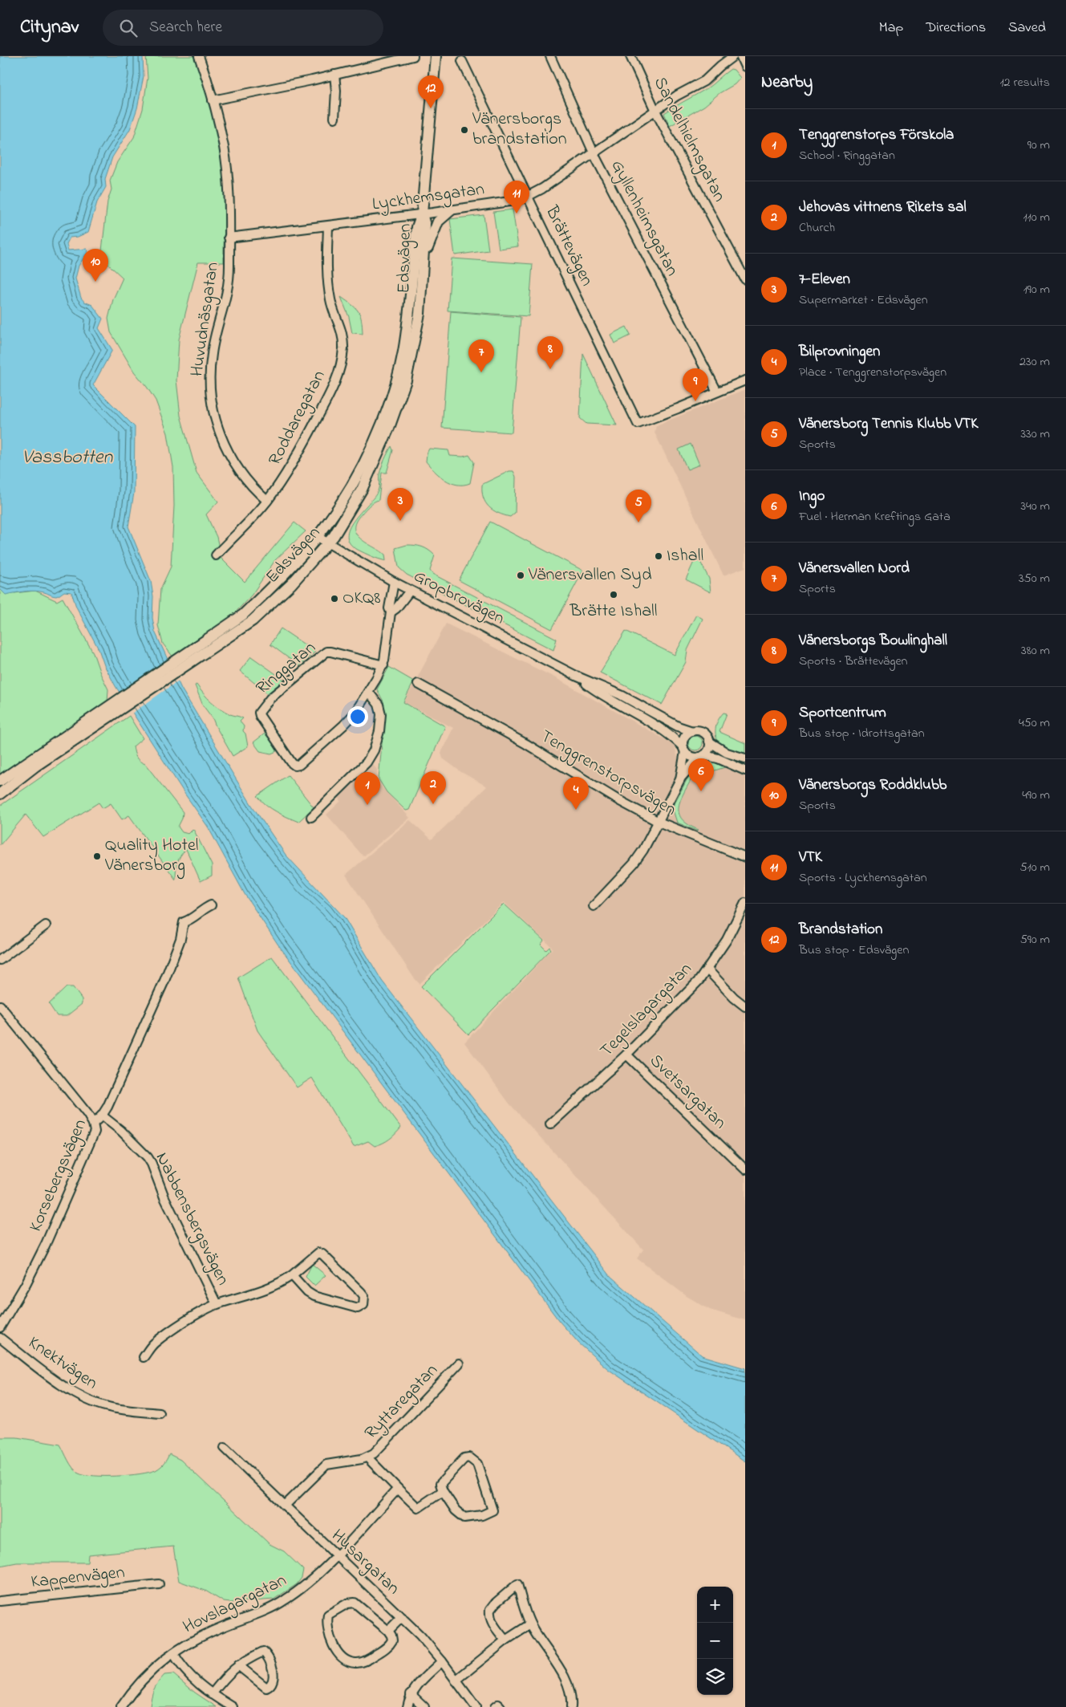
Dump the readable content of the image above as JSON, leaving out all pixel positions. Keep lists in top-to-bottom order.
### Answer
{
  "streets": {
    "main road": ["Edsvägen"],
    "street": [
      "Sandelhielmsgatan",
      "Lyckhemsgatan",
      "Gyllenheimsgatan",
      "Brättevägen",
      "Huvudnäsgatan",
      "Roddaregatan",
      "Gropbrovägen",
      "Ringgatan",
      "Tenggrenstorpsvägen",
      "Tegelslagargatan",
      "Svetsargatan",
      "Korsebergsvägen",
      "Nabbensbergsvägen",
      "Knektvägen",
      "Ryttaregatan",
      "Husargatan",
      "Kappenvägen",
      "Hovslagargatan"
    ]
  },
  "crossings": [
    ["Sandelhielmsgatan", "Lyckhemsgatan"],
    ["Lyckhemsgatan", "Gyllenheimsgatan"],
    ["Lyckhemsgatan", "Brättevägen"],
    ["Lyckhemsgatan", "Edsvägen"],
    ["Lyckhemsgatan", "Huvudnäsgatan"],
    ["Lyckhemsgatan", "Roddaregatan"],
    ["Gyllenheimsgatan", "Brättevägen"],
    ["Edsvägen", "Gropbrovägen"],
    ["Huvudnäsgatan", "Roddaregatan"],
    ["Gropbrovägen", "Ringgatan"],
    ["Tegelslagargatan", "Svetsargatan"],
    ["Korsebergsvägen", "Nabbensbergsvägen"],
    ["Ryttaregatan", "Husargatan"],
    ["Husargatan", "Hovslagargatan"]
  ],
  "water": ["Vassbotten"],
  "places": [
    "Vänersborgs brandstation",
    "Ishall",
    "Vänersvallen Syd",
    "Brätte Ishall",
    "OKQ8",
    "Quality Hotel Vänersborg"
  ],
  "page": {
    "header": "Citynav",
    "search": "Search here",
    "nav": ["Map", "Directions", "Saved"],
    "heading": ["Nearby", "12 results"],
    "pins": [
      "12",
      "11",
      "10",
      "8",
      "7",
      "9",
      "3",
      "5",
      "6",
      "2",
      "1",
      "4"
    ],
    "list": [
      {
        "mark": "1",
        "name": "Tenggrenstorps Förskola",
        "note": "School · Ringgatan",
        "value": "90 m"
      },
      {
        "mark": "2",
        "name": "Jehovas vittnens Rikets sal",
        "note": "Church",
        "value": "110 m"
      },
      {
        "mark": "3",
        "name": "7-Eleven",
        "note": "Supermarket · Edsvägen",
        "value": "190 m"
      },
      {
        "mark": "4",
        "name": "Bilprovningen",
        "note": "Place · Tenggrenstorpsvägen",
        "value": "230 m"
      },
      {
        "mark": "5",
        "name": "Vänersborg Tennis Klubb VTK",
        "note": "Sports",
        "value": "330 m"
      },
      {
        "mark": "6",
        "name": "Ingo",
        "note": "Fuel · Herman Kreftings Gata",
        "value": "340 m"
      },
      {
        "mark": "7",
        "name": "Vänersvallen Nord",
        "note": "Sports",
        "value": "350 m"
      },
      {
        "mark": "8",
        "name": "Vänersborgs Bowlinghall",
        "note": "Sports · Brättevägen",
        "value": "380 m"
      },
      {
        "mark": "9",
        "name": "Sportcentrum",
        "note": "Bus stop · Idrottsgatan",
        "value": "450 m"
      },
      {
        "mark": "10",
        "name": "Vänersborgs Roddklubb",
        "note": "Sports",
        "value": "490 m"
      },
      {
        "mark": "11",
        "name": "VTK",
        "note": "Sports · Lyckhemsgatan",
        "value": "510 m"
      },
      {
        "mark": "12",
        "name": "Brandstation",
        "note": "Bus stop · Edsvägen",
        "value": "590 m"
      }
    ],
    "map_buttons": ["+", "−"]
  }
}
